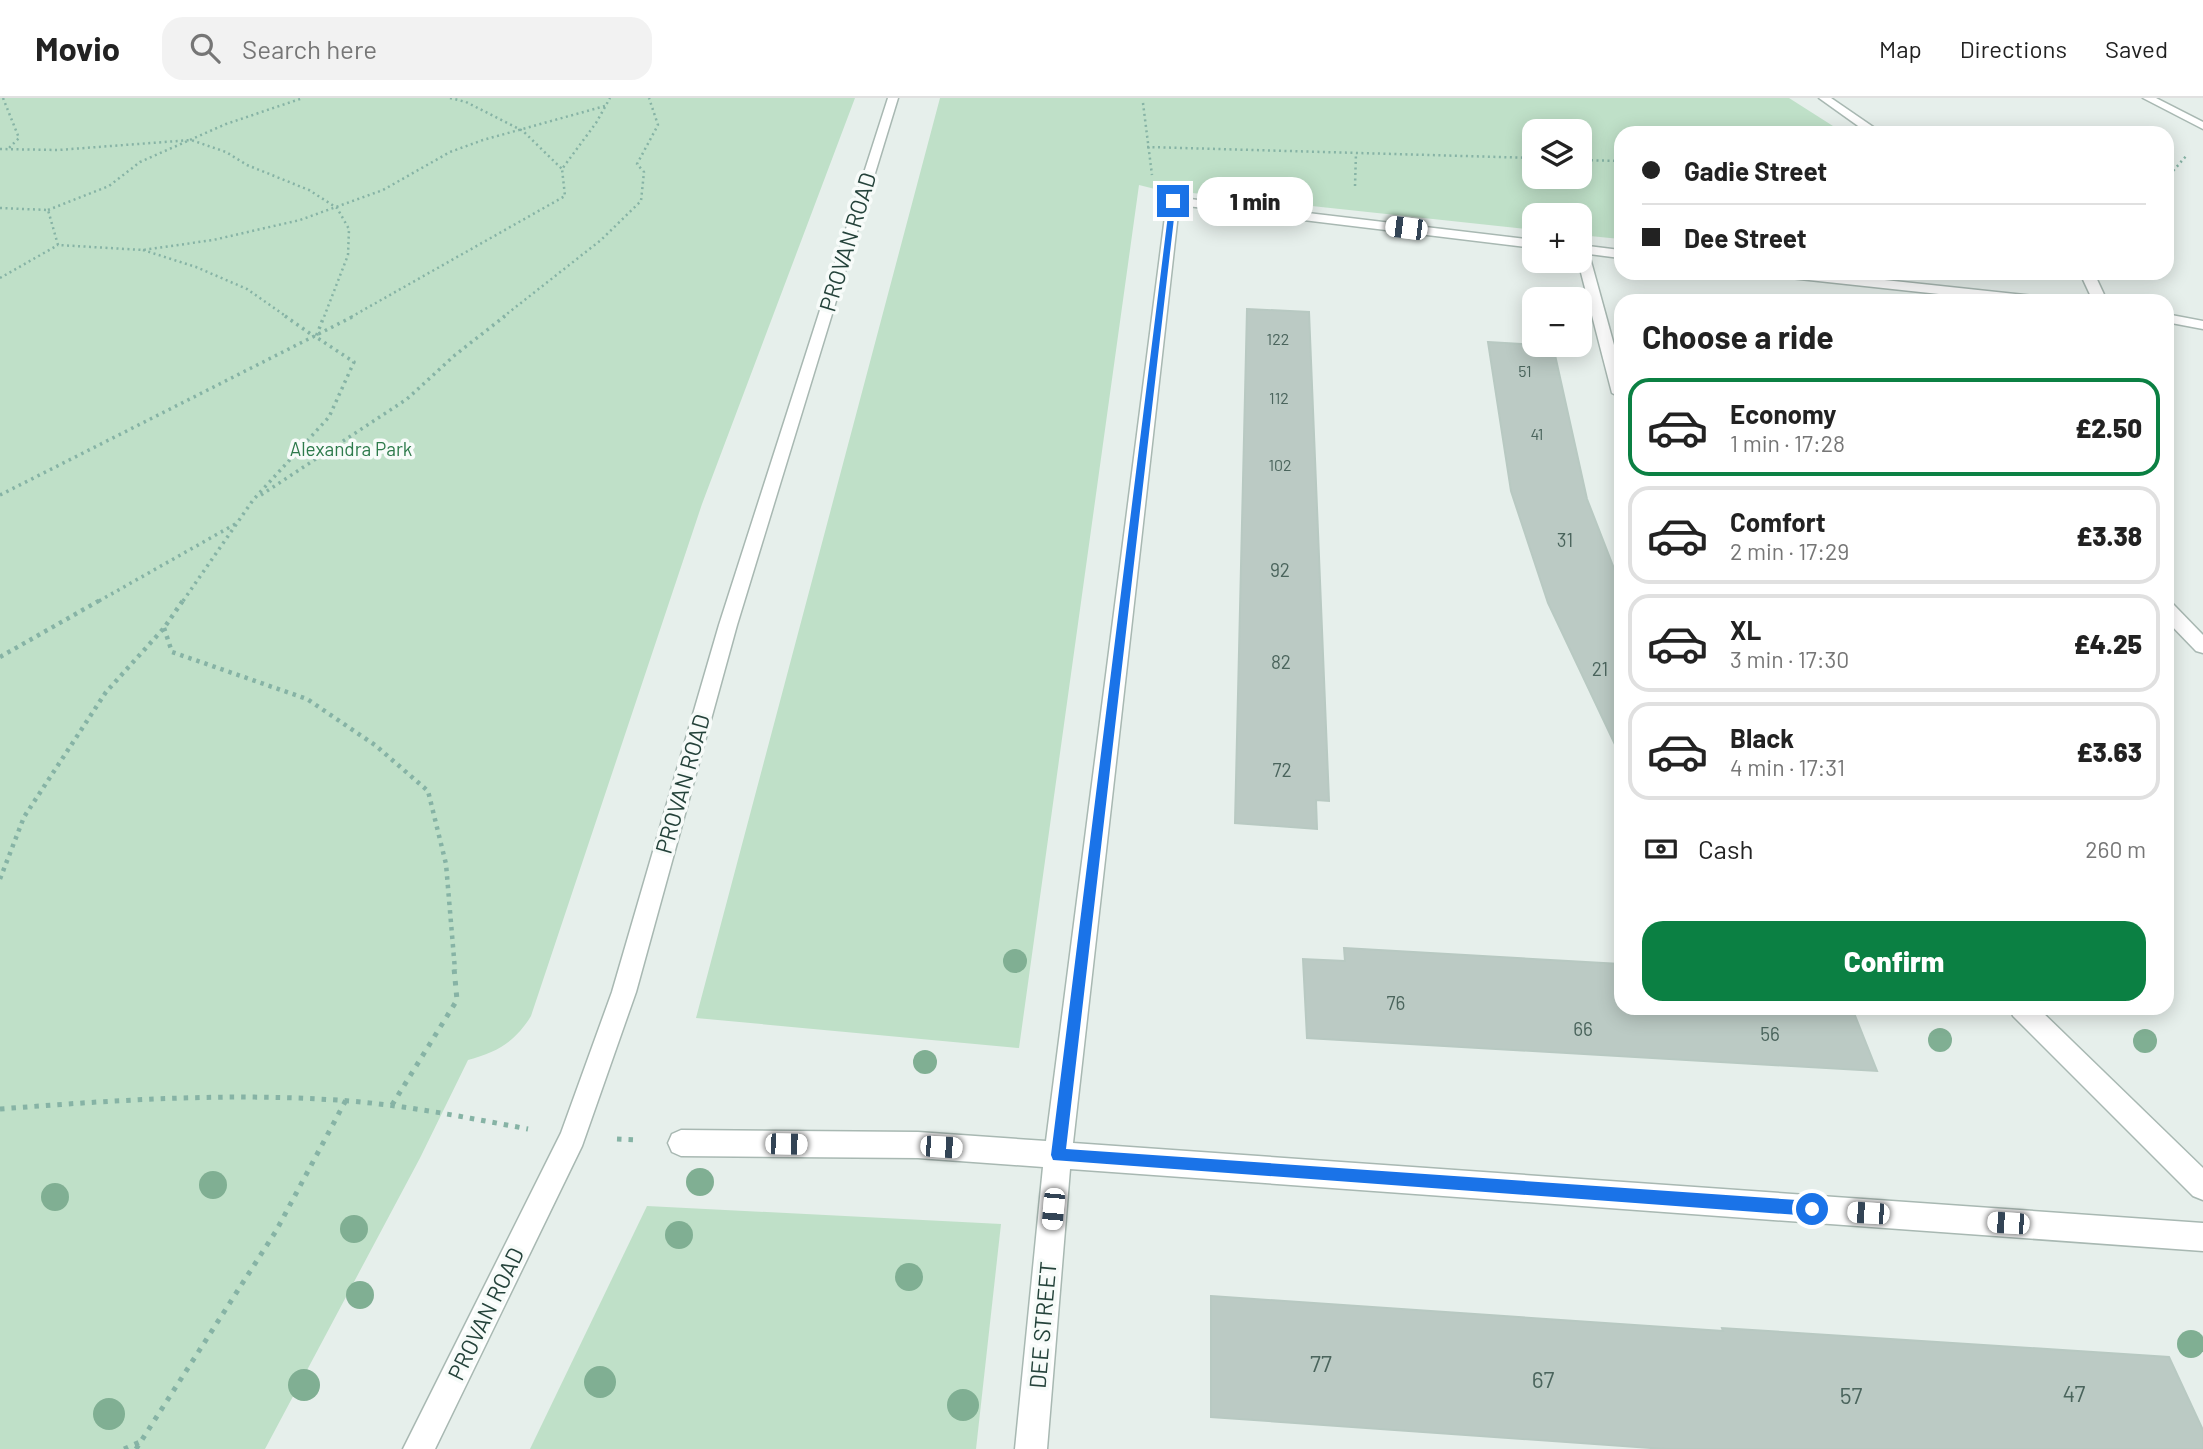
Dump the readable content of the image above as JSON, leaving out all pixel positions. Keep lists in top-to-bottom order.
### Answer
{
  "streets": {
    "street": ["PROVAN ROAD", "DEE STREET"]
  },
  "parks": ["Alexandra Park"],
  "house_numbers": [
    "122",
    "51",
    "112",
    "41",
    "102",
    "31",
    "92",
    "82",
    "21",
    "72",
    "76",
    "66",
    "56",
    "77",
    "67",
    "47",
    "57"
  ],
  "page": {
    "header": "Movio",
    "search": "Search here",
    "nav": ["Map", "Directions", "Saved"],
    "map_buttons": ["+", "−"],
    "banner": ["Gadie Street", "Dee Street"],
    "bubble": "1 min",
    "heading": "Choose a ride",
    "list": [
      {
        "name": "Economy",
        "note": "1 min · 17:28",
        "value": "£2.50"
      },
      {
        "name": "Comfort",
        "note": "2 min · 17:29",
        "value": "£3.38"
      },
      {
        "name": "XL",
        "note": "3 min · 17:30",
        "value": "£4.25"
      },
      {
        "name": "Black",
        "note": "4 min · 17:31",
        "value": "£3.63"
      }
    ],
    "pay": ["Cash", "260 m"],
    "buttons": "Confirm"
  }
}
